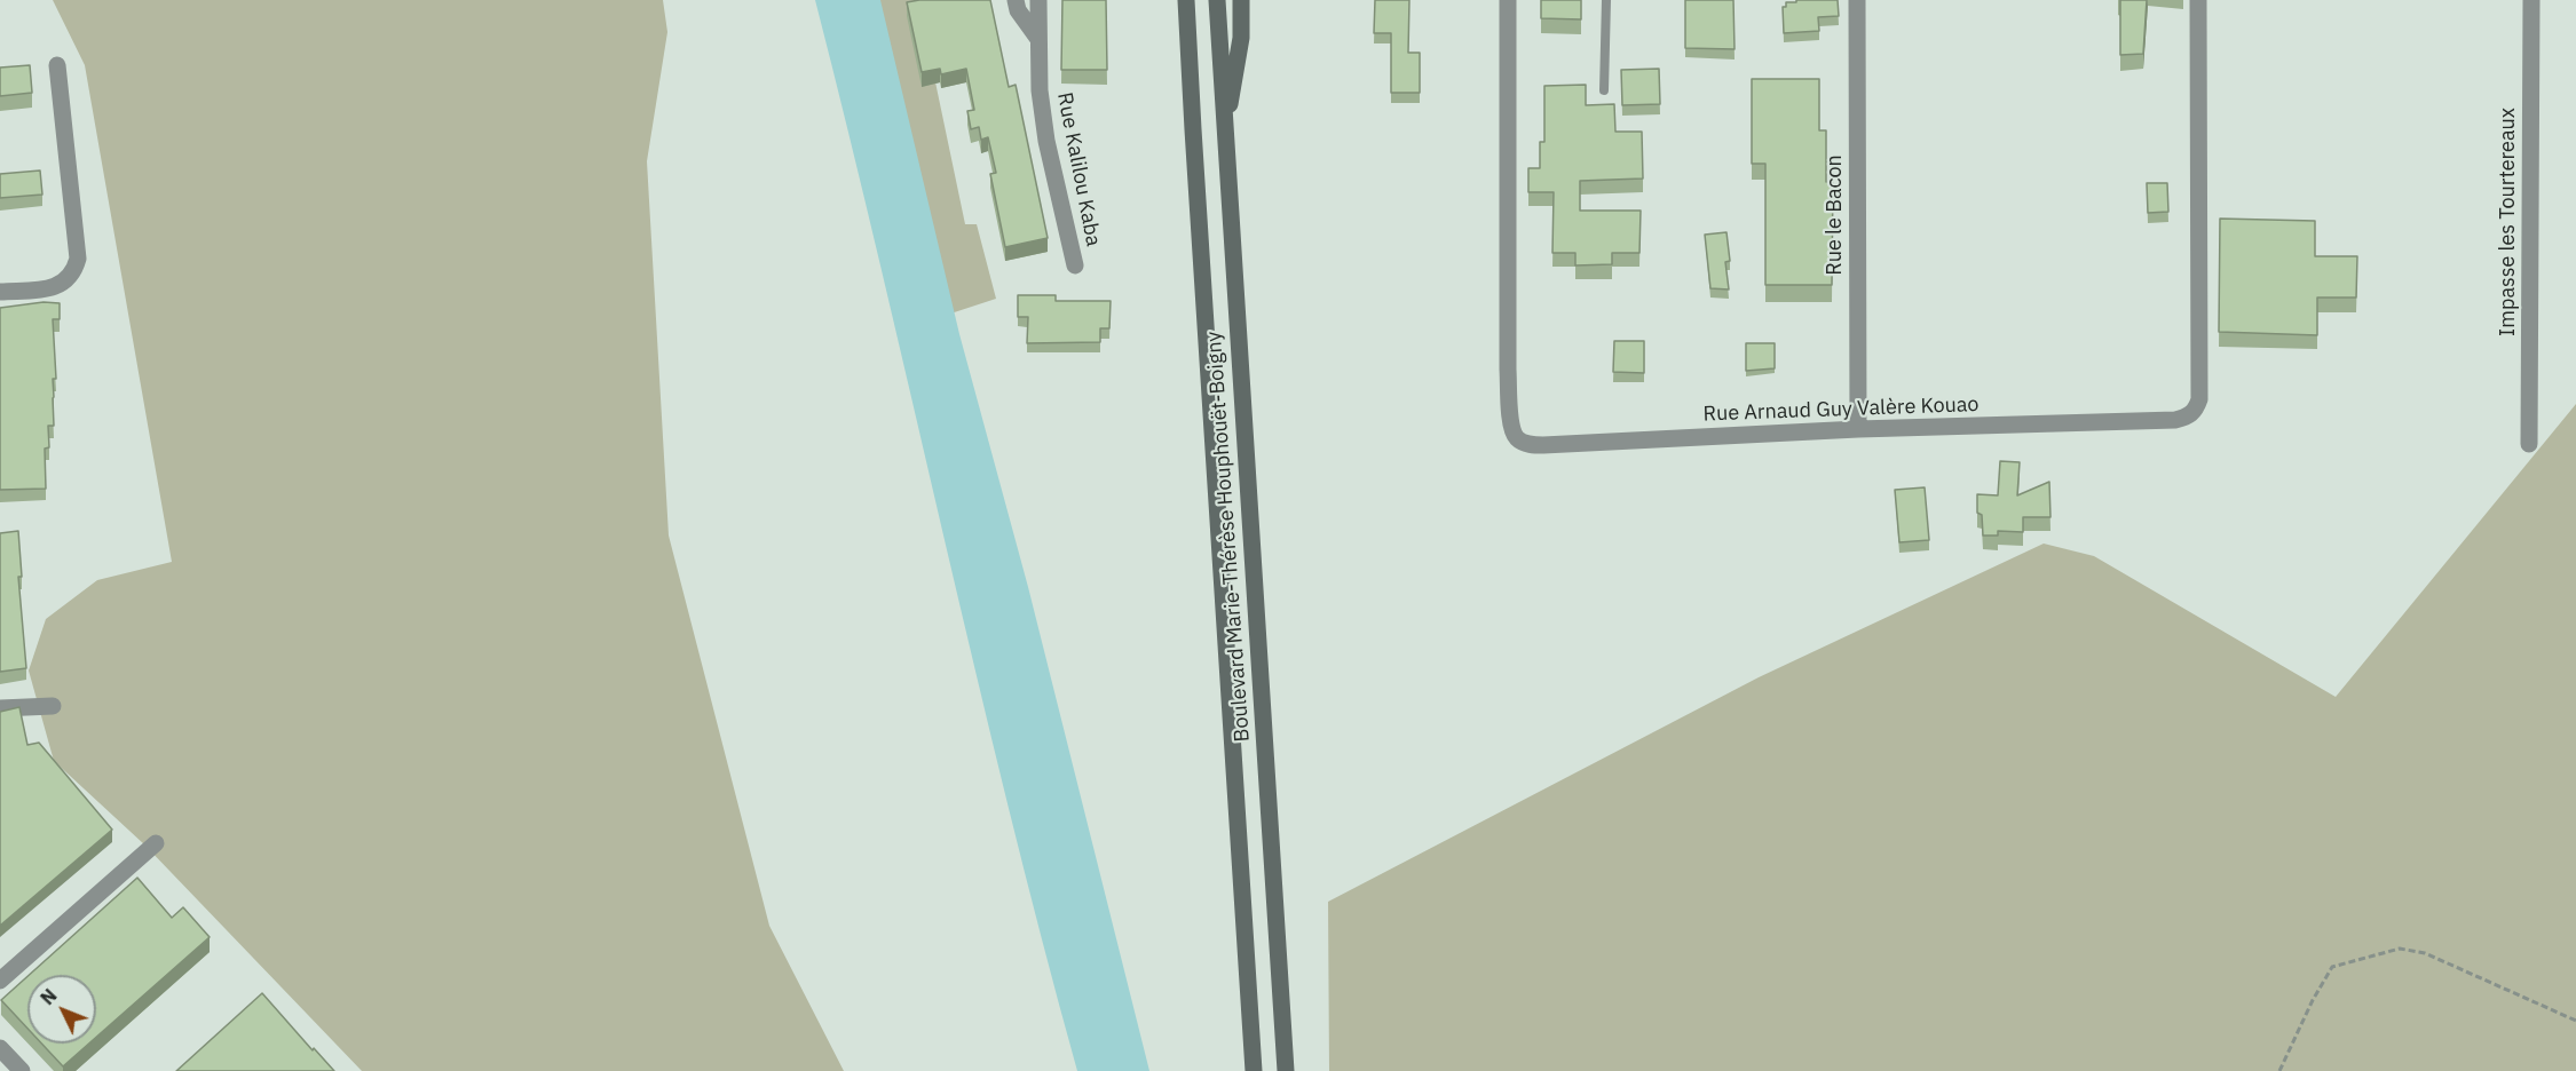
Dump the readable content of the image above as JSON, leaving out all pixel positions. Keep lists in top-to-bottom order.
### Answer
{
  "streets": {
    "main road": ["Boulevard Marie-Thérèse Houphouët-Boigny"],
    "street": [
      "Rue Kalilou Kaba",
      "Rue le Bacon",
      "Impasse les Tourtereaux",
      "Rue Arnaud Guy Valère Kouao"
    ]
  },
  "crossings": [
    ["Rue le Bacon", "Rue Arnaud Guy Valère Kouao"]
  ],
  "north": "top left"
}
